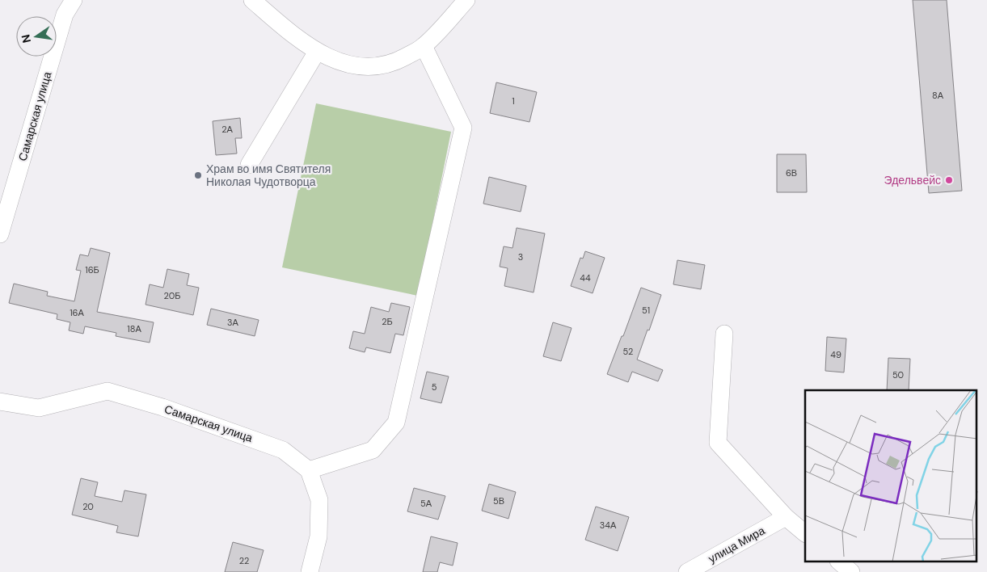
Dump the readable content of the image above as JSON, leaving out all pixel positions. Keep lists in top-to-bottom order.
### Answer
{
  "streets": {
    "street": ["Самарская улица", "улица Мира"]
  },
  "places": ["Храм во имя Святителя Николая Чудотворца", "Эдельвейс"],
  "house_numbers": [
    "8А",
    "1",
    "2А",
    "6В",
    "3",
    "16Б",
    "44",
    "20Б",
    "51",
    "16А",
    "2Б",
    "3А",
    "18А",
    "52",
    "49",
    "50",
    "5",
    "5В",
    "5А",
    "20",
    "34А",
    "22"
  ],
  "north": "left"
}
